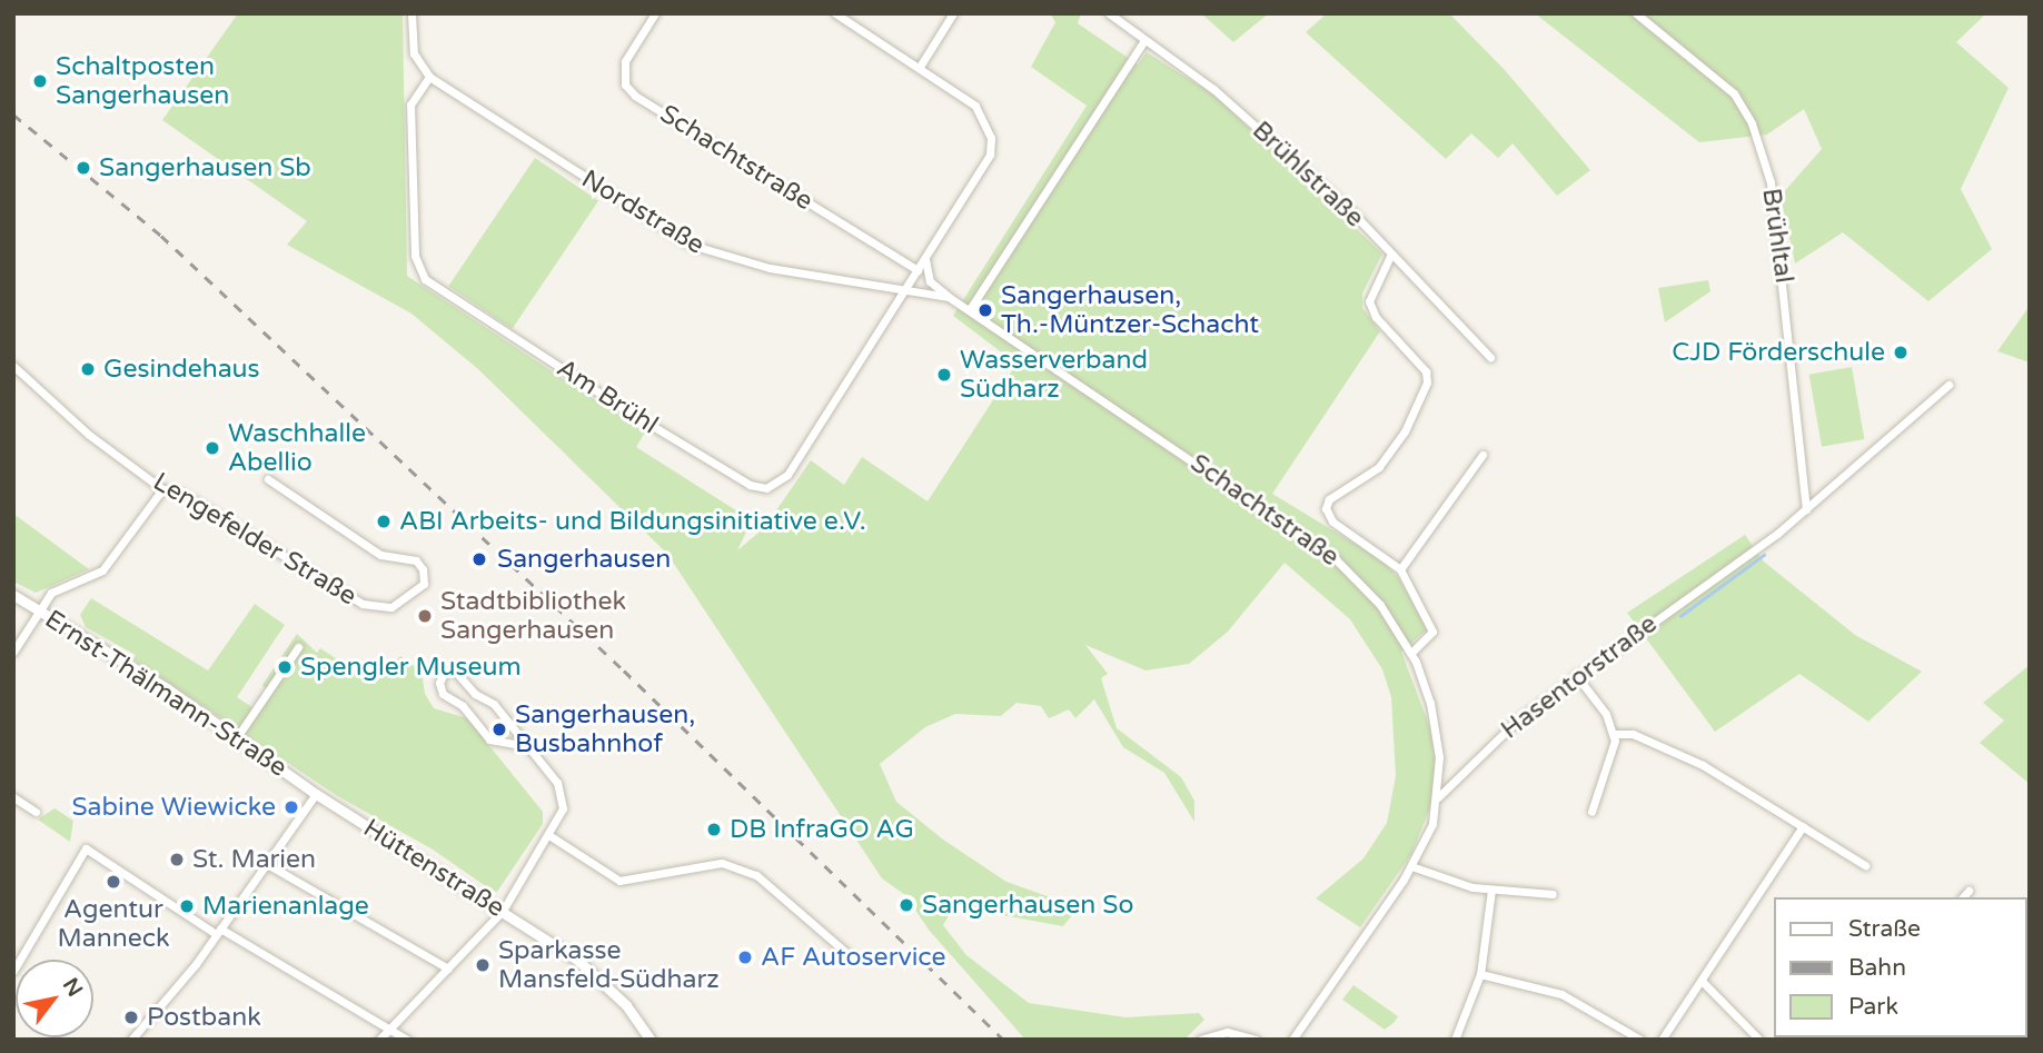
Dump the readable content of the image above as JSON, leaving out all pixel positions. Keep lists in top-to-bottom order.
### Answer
{
  "streets": {
    "street": [
      "Schachtstraße",
      "Brühlstraße",
      "Nordstraße",
      "Brühltal",
      "Am Brühl",
      "Lengefelder Straße",
      "Hasentorstraße",
      "Ernst-Thälmann-Straße",
      "Hüttenstraße"
    ]
  },
  "crossings": [
    ["Schachtstraße", "Nordstraße"],
    ["Schachtstraße", "Hasentorstraße"],
    ["Nordstraße", "Am Brühl"],
    ["Brühltal", "Hasentorstraße"],
    ["Ernst-Thälmann-Straße", "Hüttenstraße"]
  ],
  "places": [
    "Schaltposten Sangerhausen",
    "Sangerhausen Sb",
    "Sangerhausen, Th.-Müntzer-Schacht",
    "CJD Förderschule",
    "Gesindehaus",
    "Wasserverband Südharz",
    "Waschhalle Abellio",
    "ABI Arbeits- und Bildungsinitiative e.V.",
    "Sangerhausen",
    "Stadtbibliothek Sangerhausen",
    "Spengler Museum",
    "Sangerhausen, Busbahnhof",
    "Sabine Wiewicke",
    "DB InfraGO AG",
    "St. Marien",
    "Agentur Manneck",
    "Sangerhausen So",
    "Marienanlage",
    "AF Autoservice",
    "Sparkasse Mansfeld-Südharz",
    "Postbank"
  ],
  "legend": ["Straße", "Bahn", "Park"],
  "north": "top right"
}
